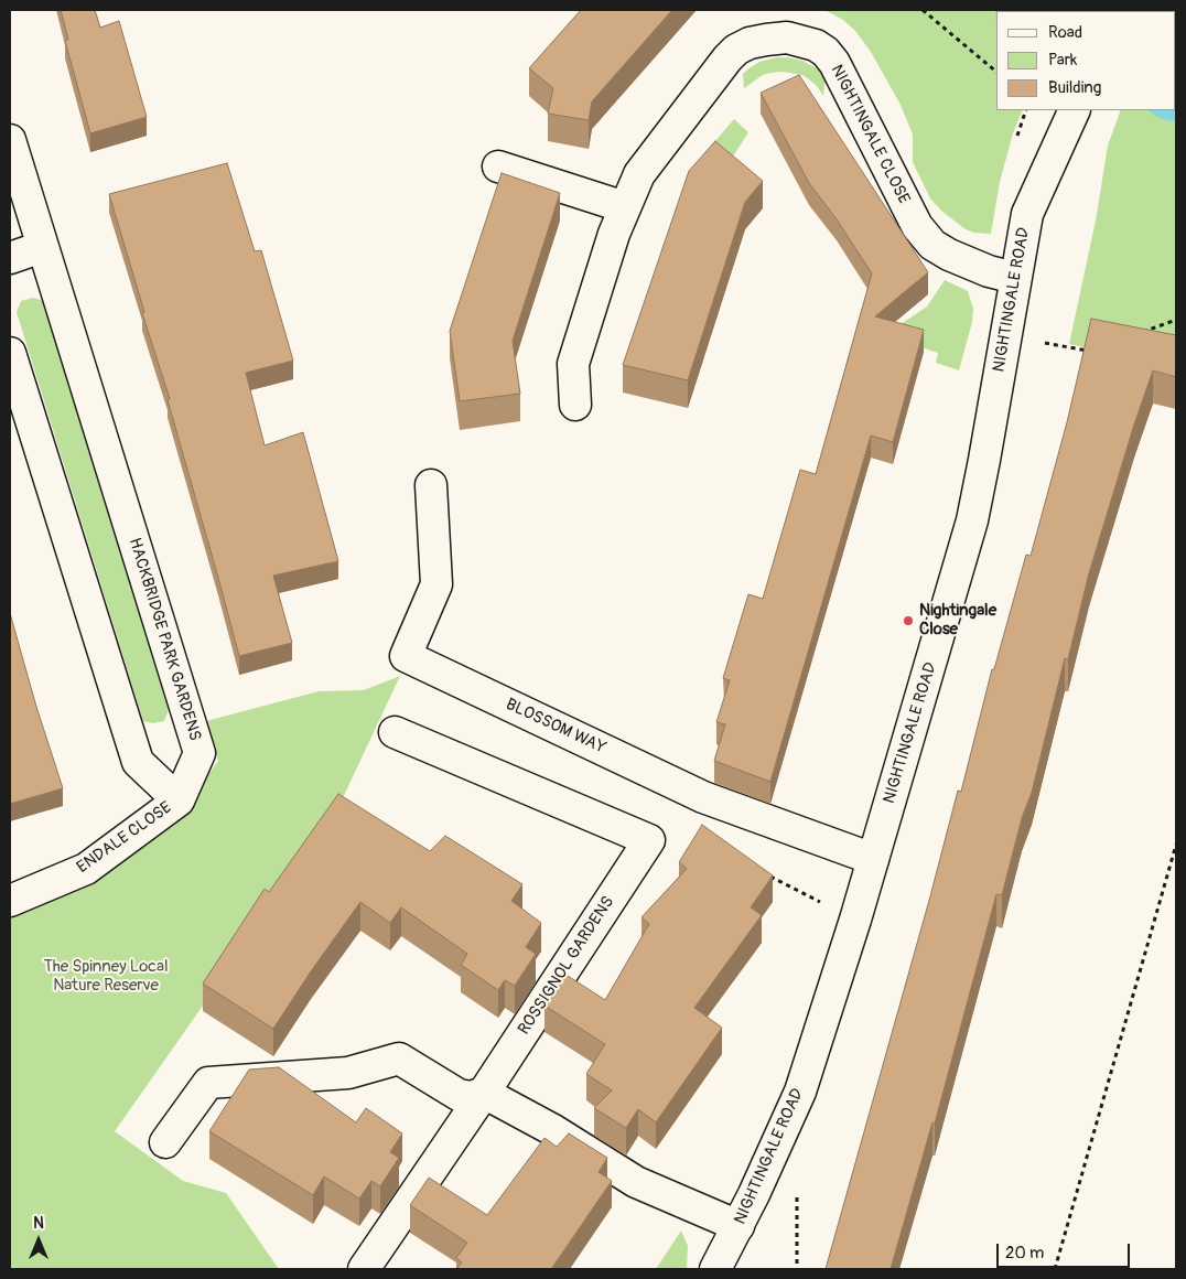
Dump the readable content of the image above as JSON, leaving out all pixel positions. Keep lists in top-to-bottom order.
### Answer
{
  "streets": {
    "street": [
      "NIGHTINGALE CLOSE",
      "NIGHTINGALE ROAD",
      "HACKBRIDGE PARK GARDENS",
      "BLOSSOM WAY",
      "ENDALE CLOSE",
      "ROSSIGNOL GARDENS"
    ]
  },
  "crossings": [
    ["NIGHTINGALE CLOSE", "NIGHTINGALE ROAD"],
    ["NIGHTINGALE ROAD", "BLOSSOM WAY"],
    ["HACKBRIDGE PARK GARDENS", "ENDALE CLOSE"]
  ],
  "parks": ["The Spinney Local Nature Reserve"],
  "places": ["Nightingale Close"],
  "legend": ["Road", "Park", "Building"],
  "scale_bar": "20 m",
  "north": "top"
}
